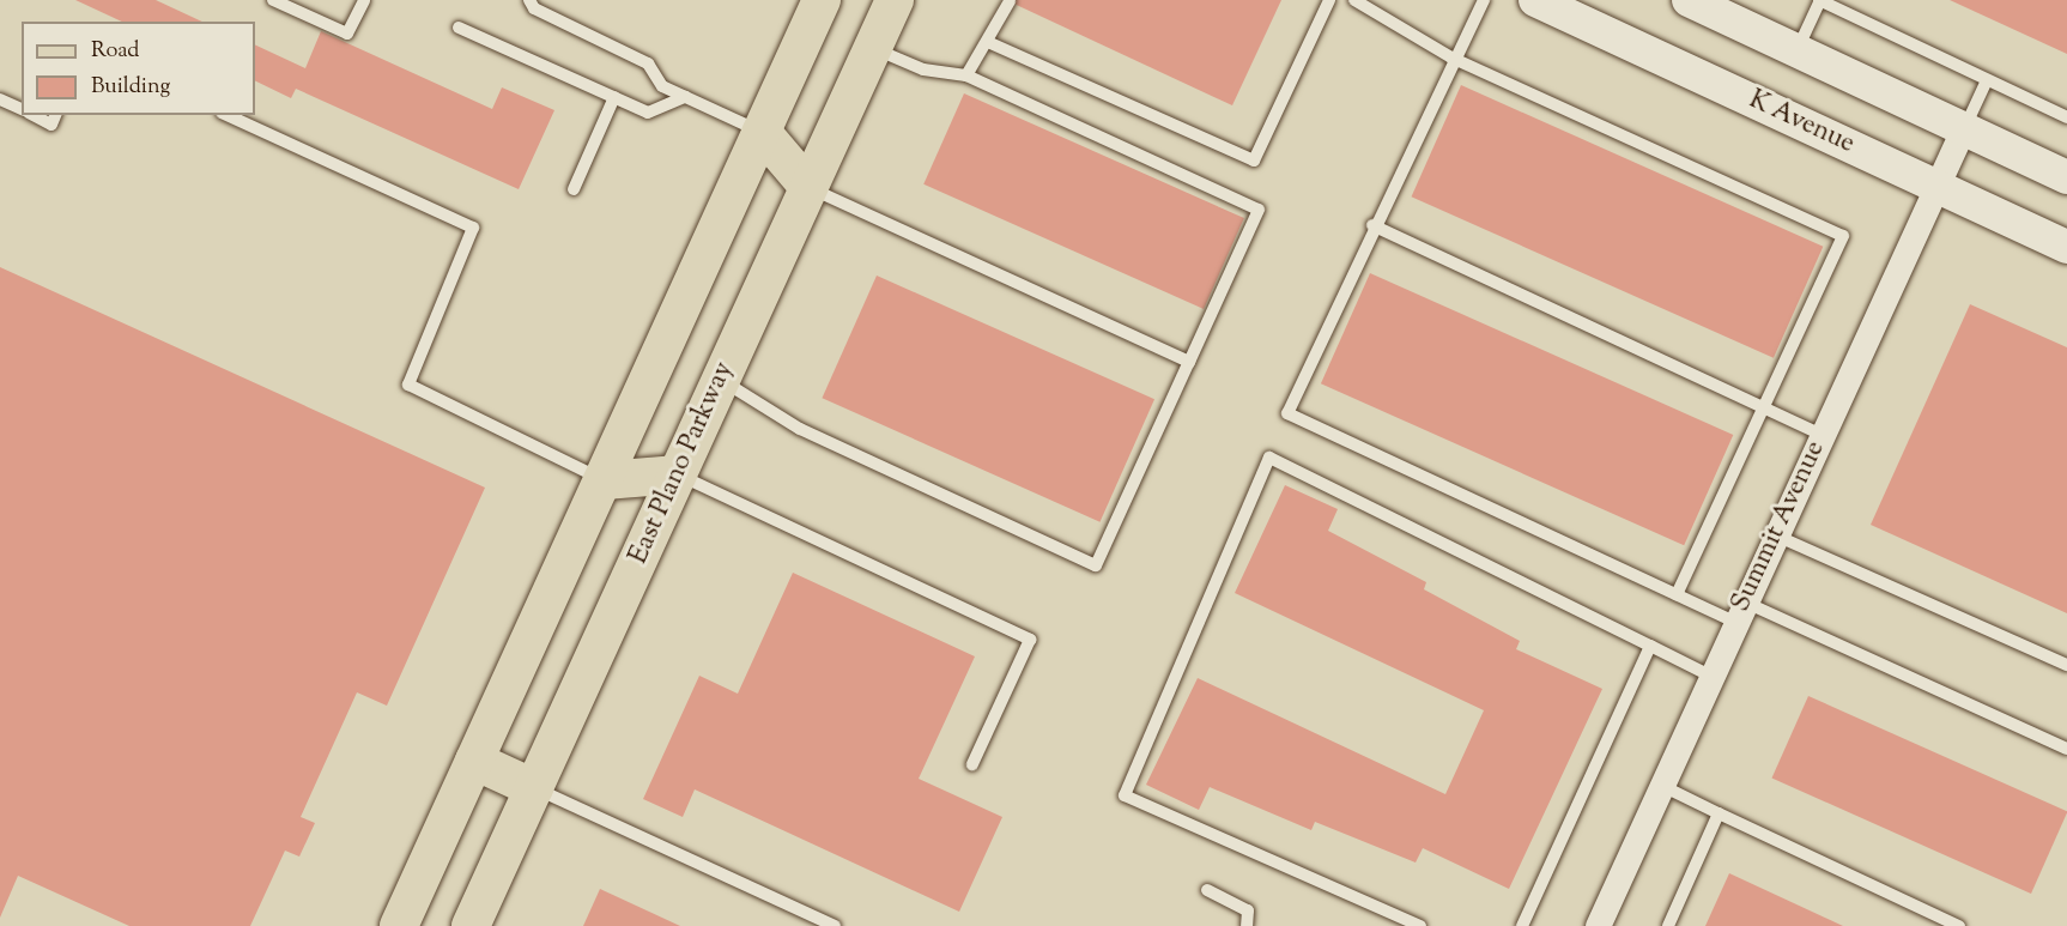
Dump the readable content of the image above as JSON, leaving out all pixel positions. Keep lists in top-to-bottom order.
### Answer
{
  "streets": {
    "main road": ["K Avenue", "East Plano Parkway"],
    "street": ["Summit Avenue"]
  },
  "crossings": [
    ["K Avenue", "Summit Avenue"]
  ],
  "legend": ["Road", "Building"]
}
